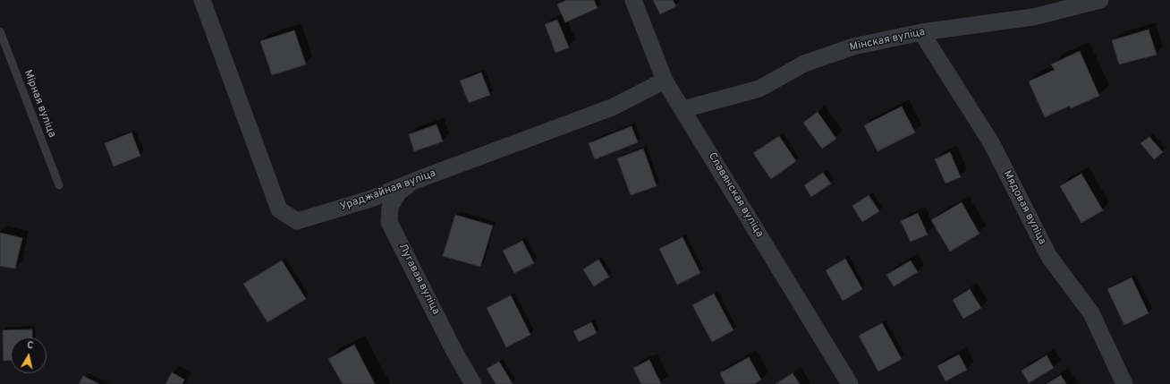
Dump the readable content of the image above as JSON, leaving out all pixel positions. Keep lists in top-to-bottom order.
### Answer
{
  "streets": {
    "street": [
      "Мінская вуліца",
      "Ураджайная вуліца",
      "Славянская вуліца",
      "Мядовая вуліца",
      "Лугавая вуліца"
    ],
    "lane": ["Мірная вуліца"]
  },
  "crossings": [
    ["Мінская вуліца", "Славянская вуліца"],
    ["Мінская вуліца", "Мядовая вуліца"],
    ["Ураджайная вуліца", "Славянская вуліца"],
    ["Ураджайная вуліца", "Лугавая вуліца"]
  ],
  "north": "top"
}
